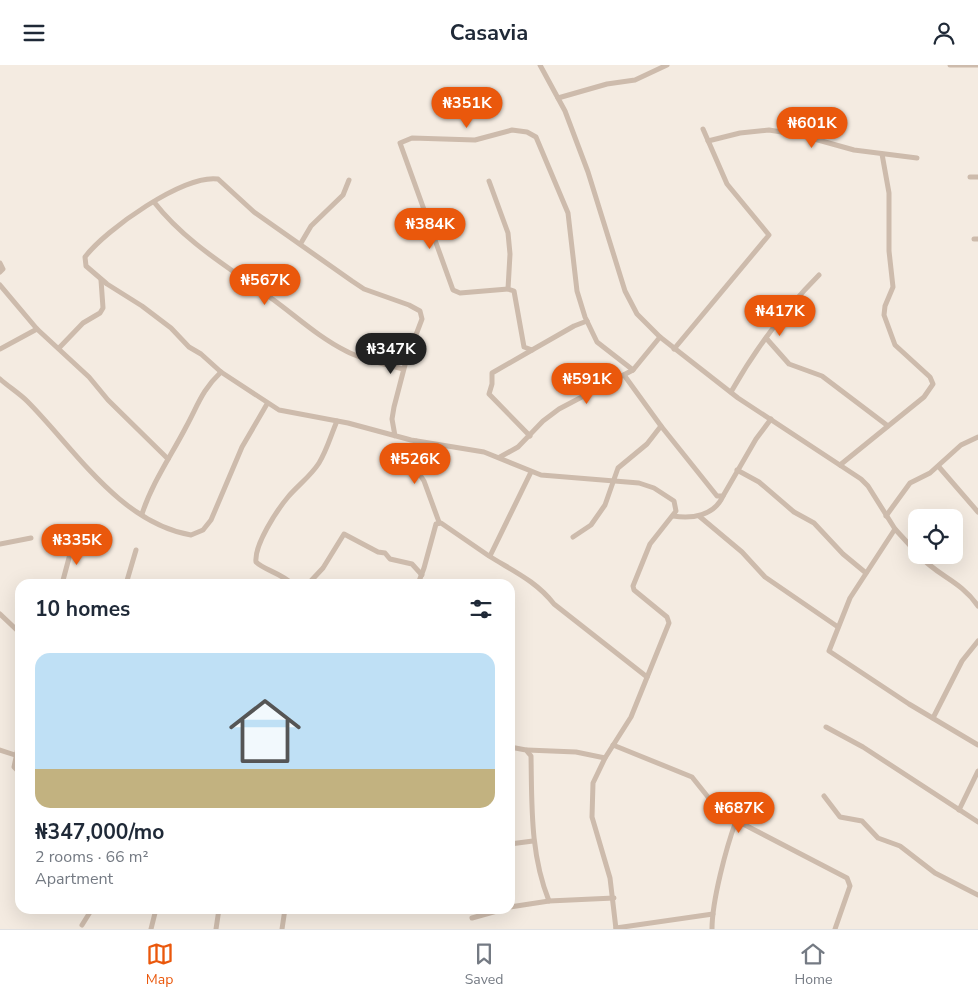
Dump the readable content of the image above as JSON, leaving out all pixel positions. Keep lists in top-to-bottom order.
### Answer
{
  "page": {
    "header": "Casavia",
    "price": [
      "₦351K",
      "₦601K",
      "₦384K",
      "₦567K",
      "₦417K",
      "₦347K",
      "₦591K",
      "₦526K",
      "₦335K",
      "₦687K"
    ],
    "heading": "10 homes",
    "list": [
      {
        "name": "₦347,000/mo",
        "note": "2 rooms · 66 m² · Apartment"
      }
    ],
    "tabs": ["Map", "Saved", "Home"]
  }
}
